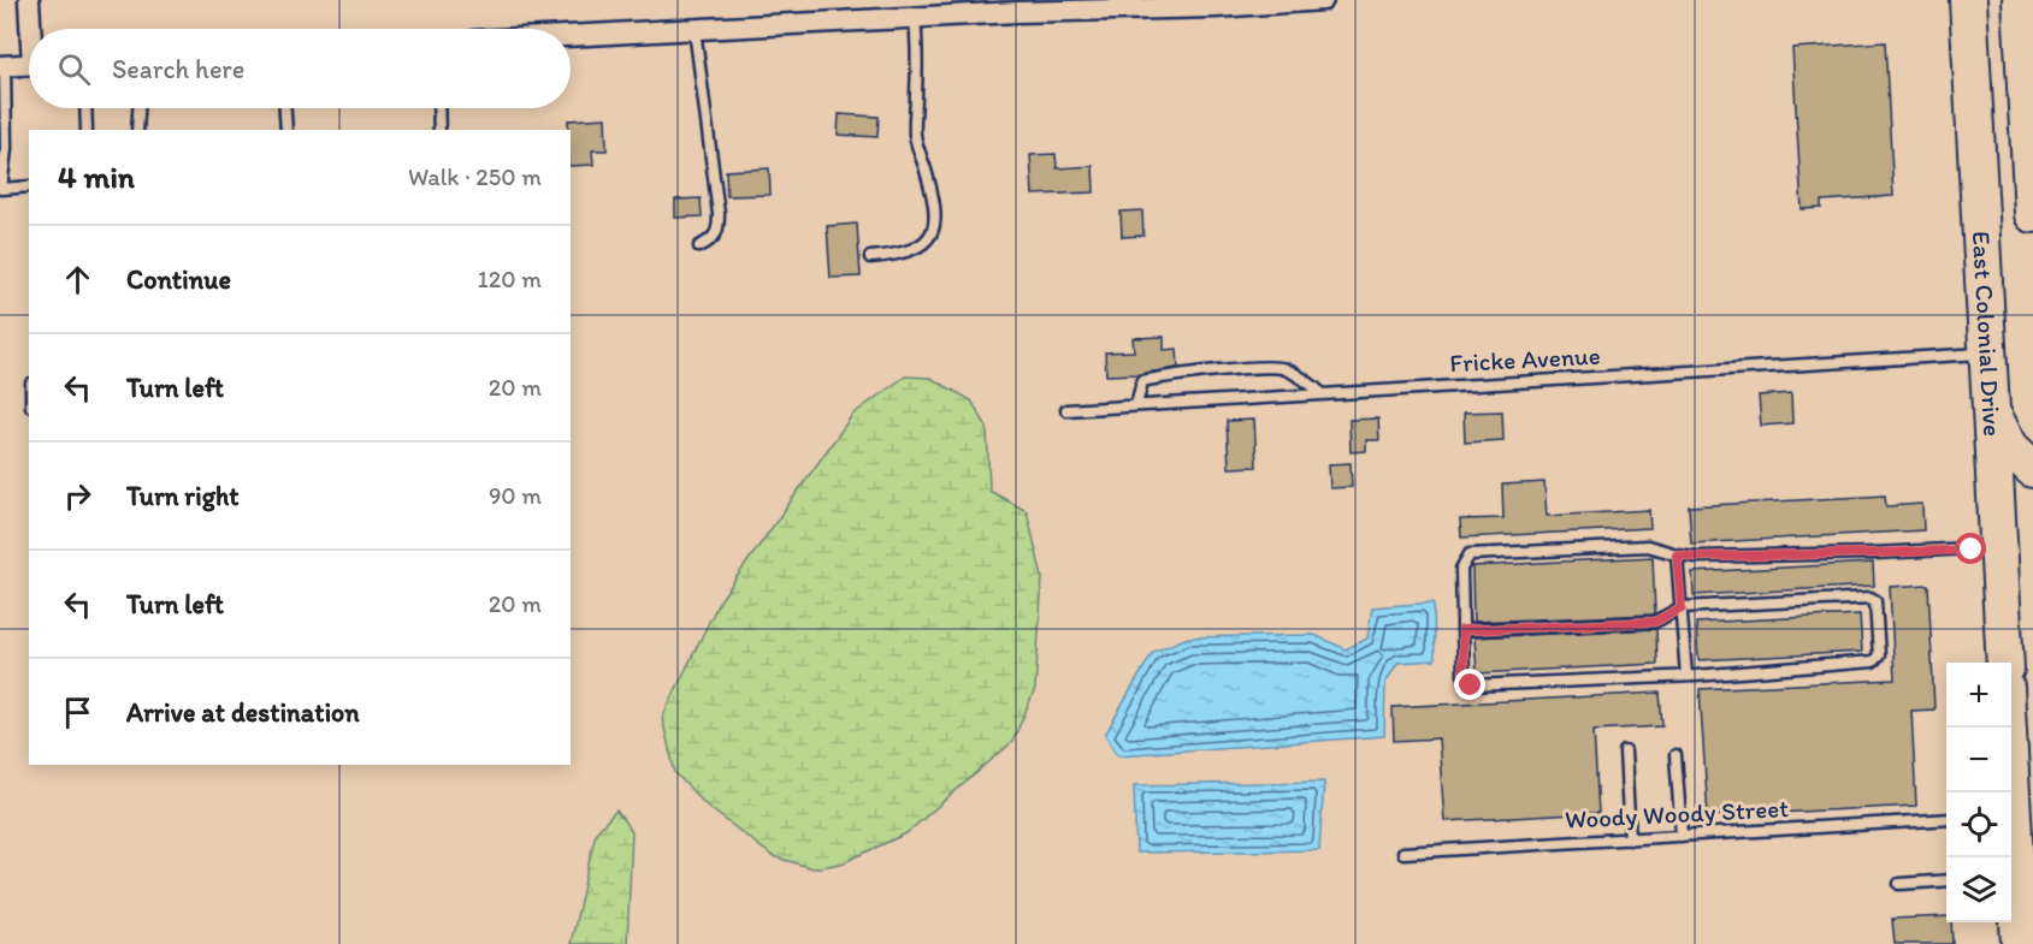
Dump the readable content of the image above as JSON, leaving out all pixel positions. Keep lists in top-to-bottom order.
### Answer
{
  "streets": {
    "highway": ["East Colonial Drive"],
    "lane": ["Fricke Avenue", "Woody Woody Street"]
  },
  "crossings": [
    ["East Colonial Drive", "Fricke Avenue"]
  ],
  "page": {
    "search": "Search here",
    "heading": ["4 min", "Walk · 250 m"],
    "list": [
      ["Continue", "120 m"],
      ["Turn left", "20 m"],
      ["Turn right", "90 m"],
      ["Turn left", "20 m"],
      "Arrive at destination"
    ],
    "map_buttons": ["+", "−"]
  }
}
